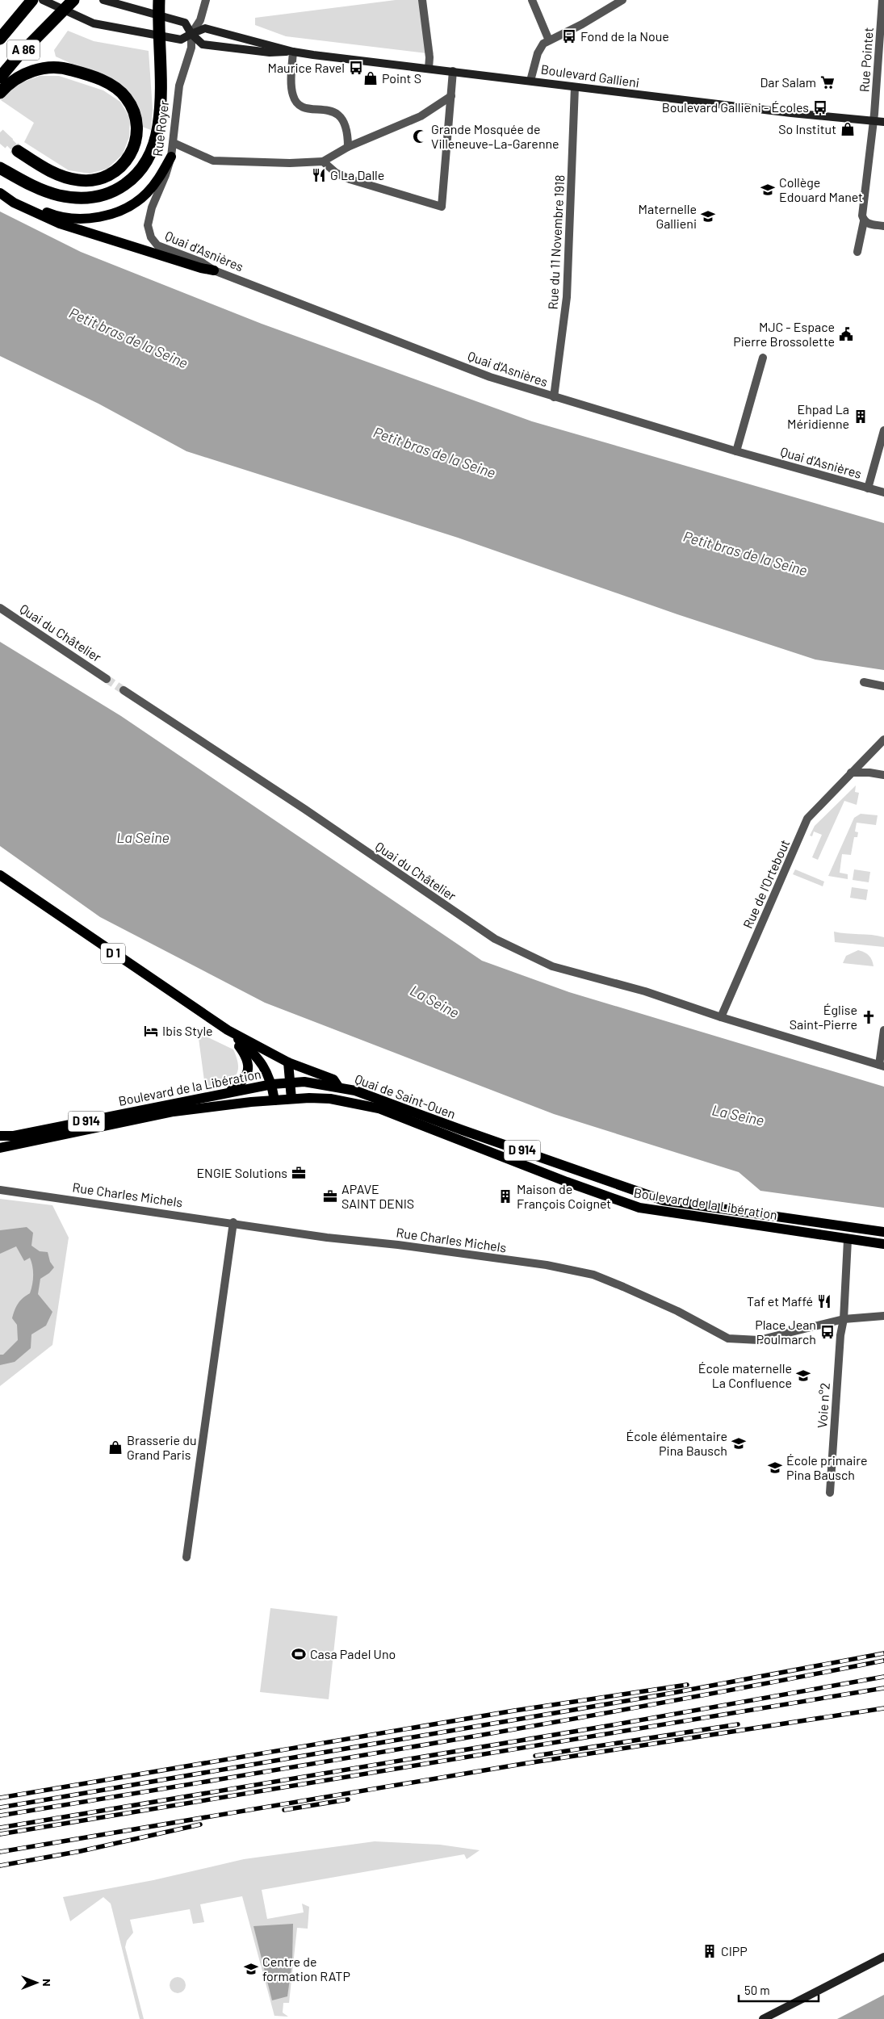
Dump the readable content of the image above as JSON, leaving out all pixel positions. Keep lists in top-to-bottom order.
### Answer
{
  "streets": {
    "highway": ["A 86"],
    "main road": [
      "Boulevard Gallieni",
      "D 1",
      "Boulevard de la Libération",
      "Quai de Saint-Ouen",
      "D 914"
    ],
    "street": [
      "Rue Pointet",
      "Rue Royer",
      "Rue du 11 Novembre 1918",
      "Quai d'Asnières",
      "Quai du Châtelier",
      "Rue de l'Ortebout",
      "Rue Charles Michels",
      "Voie n°2"
    ]
  },
  "crossings": [
    ["Rue Pointet", "Boulevard Gallieni"],
    ["Boulevard Gallieni", "Rue Royer"],
    ["Boulevard Gallieni", "Rue du 11 Novembre 1918"],
    ["Rue Royer", "Quai d'Asnières"],
    ["Rue du 11 Novembre 1918", "Quai d'Asnières"],
    ["Quai du Châtelier", "Rue de l'Ortebout"],
    ["D 1", "Boulevard de la Libération"],
    ["D 1", "Quai de Saint-Ouen"],
    ["Boulevard de la Libération", "Quai de Saint-Ouen"],
    ["Rue Charles Michels", "Voie n°2"]
  ],
  "water": ["Petit bras de la Seine", "La Seine"],
  "places": {
    "bus stop": [
      "Fond de la Noue",
      "Maurice Ravel",
      "Boulevard Gallieni - Écoles",
      "Place Jean Poulmarch"
    ],
    "shop": ["Point S", "So Institut", "Brasserie du Grand Paris"],
    "supermarket": ["Dar Salam"],
    "mosque": ["Grande Mosquée de Villeneuve-La-Garenne"],
    "restaurant": ["G La Dalle", "Taf et Maffé"],
    "school or university": [
      "Collège Edouard Manet",
      "Maternelle Gallieni",
      "École maternelle La Confluence",
      "École élémentaire Pina Bausch",
      "École primaire Pina Bausch",
      "Centre de formation RATP"
    ],
    "public building": ["MJC - Espace Pierre Brossolette"],
    "building": ["Ehpad La Méridienne", "Maison de François Coignet", "CIPP"],
    "church": ["Église Saint-Pierre"],
    "hotel": ["Ibis Style"],
    "office": ["ENGIE Solutions", "APAVE SAINT DENIS"],
    "sports": ["Casa Padel Uno"]
  },
  "scale_bar": "50 m",
  "north": "right"
}
